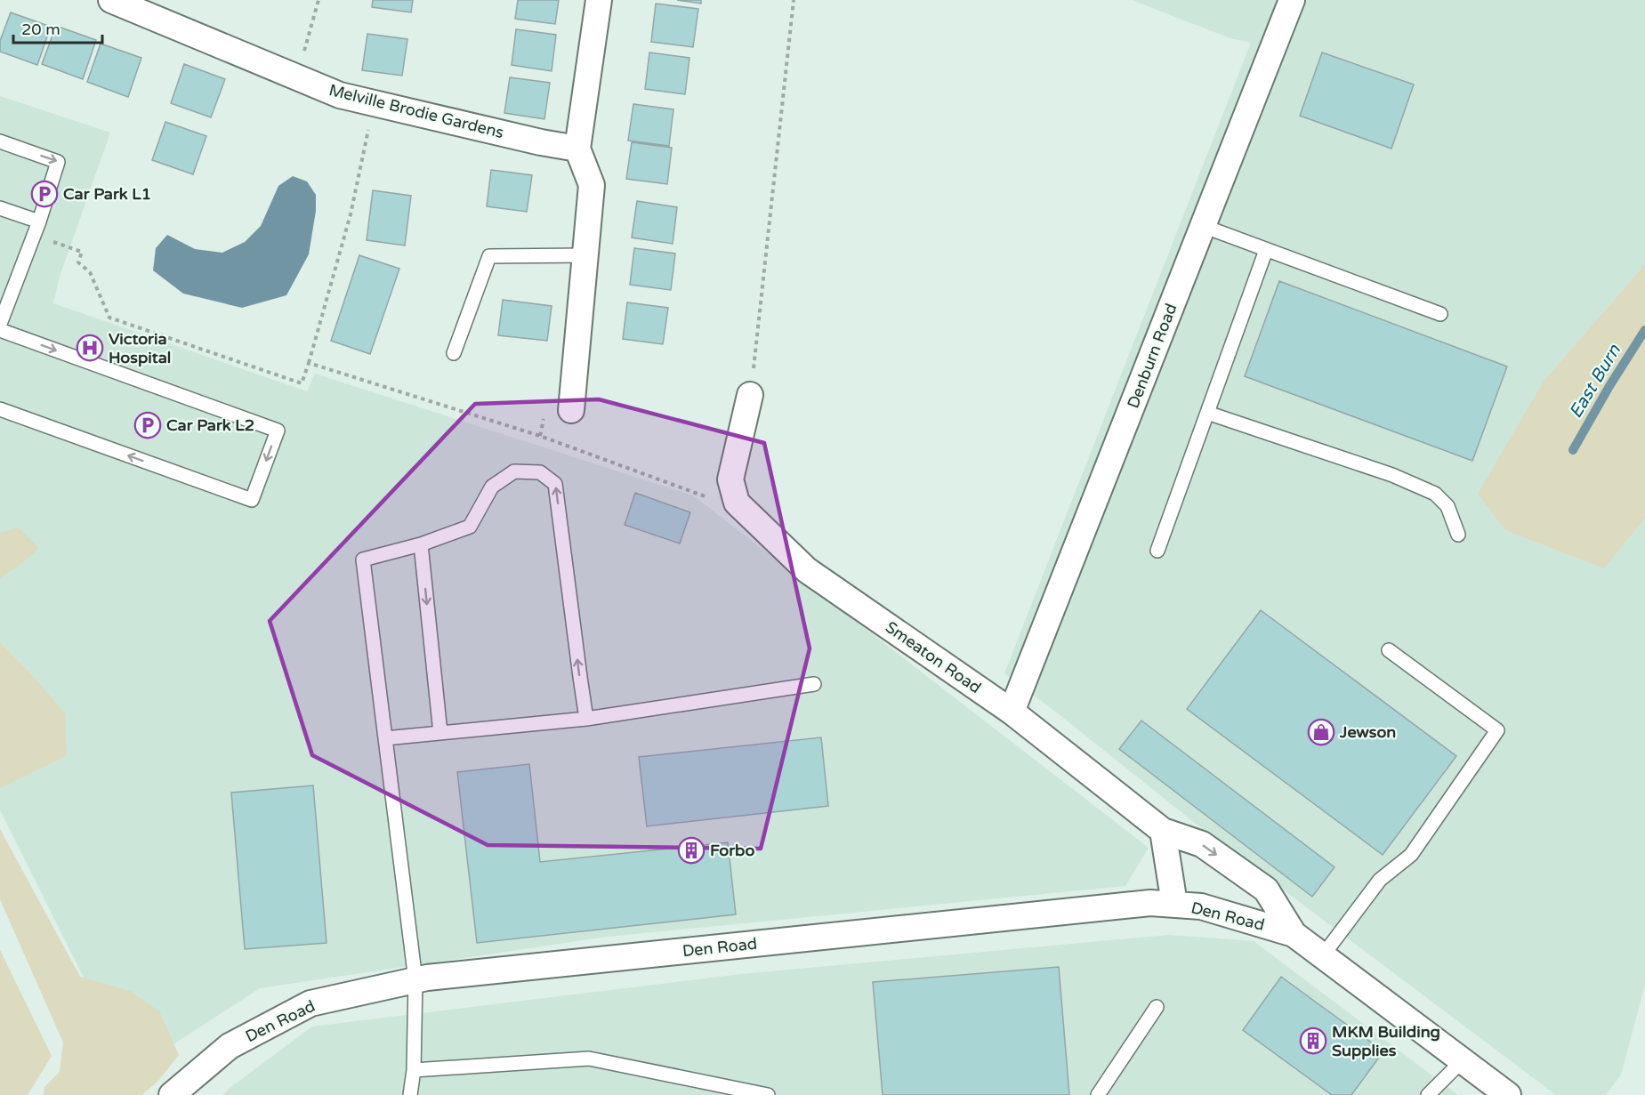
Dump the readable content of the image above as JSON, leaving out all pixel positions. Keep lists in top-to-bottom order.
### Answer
{
  "streets": {
    "street": [
      "Melville Brodie Gardens",
      "Denburn Road",
      "Smeaton Road",
      "Den Road"
    ]
  },
  "crossings": [
    ["Denburn Road", "Smeaton Road"],
    ["Smeaton Road", "Den Road"]
  ],
  "water": ["East Burn"],
  "places": {
    "parking": ["Car Park L1", "Car Park L2"],
    "hospital": ["Victoria Hospital"],
    "shop": ["Jewson"],
    "building": ["Forbo", "MKM Building Supplies"]
  },
  "scale_bar": "20 m"
}
